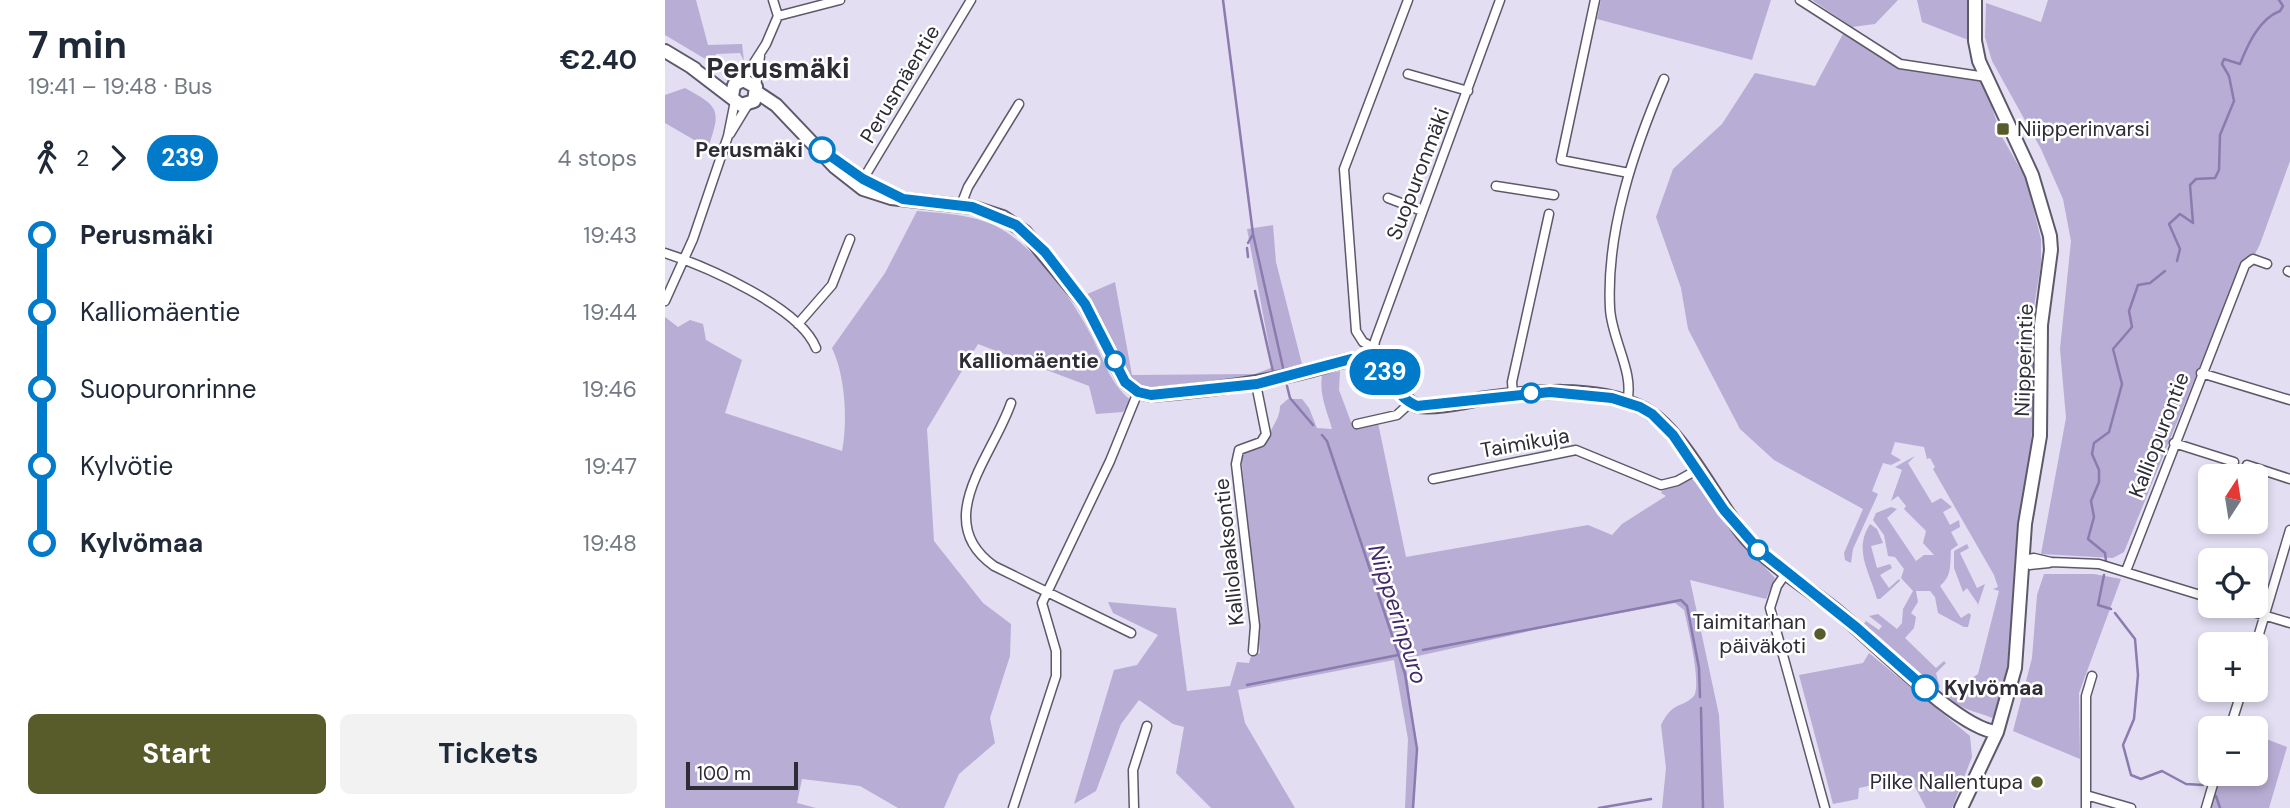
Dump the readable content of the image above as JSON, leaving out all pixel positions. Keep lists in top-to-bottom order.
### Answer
{
  "streets": {
    "street": [
      "Perusmäentie",
      "Suopuronmäki",
      "Niipperintie",
      "Kalliopurontie",
      "Taimikuja",
      "Kalliolaaksontie"
    ]
  },
  "districts": ["Perusmäki"],
  "water": ["Niipperinpuro"],
  "places": {
    "transit": ["Niipperinvarsi"],
    "other": [
      "Perusmäki",
      "Kalliomäentie",
      "Taimitarhan päiväkoti",
      "Kylvömaa",
      "Pilke Nallentupa"
    ]
  },
  "lines": ["bus line 239"],
  "scale_bar": "100 m",
  "north": "top",
  "page": {
    "heading": ["7 min", "19:41 – 19:48 · Bus", "€2.40"],
    "on_map": "239",
    "legs": ["2", "239", "4 stops"],
    "list": [
      {
        "name": "Perusmäki",
        "value": "19:43"
      },
      {
        "name": "Kalliomäentie",
        "value": "19:44"
      },
      {
        "name": "Suopuronrinne",
        "value": "19:46"
      },
      {
        "name": "Kylvötie",
        "value": "19:47"
      },
      {
        "name": "Kylvömaa",
        "value": "19:48"
      }
    ],
    "map_buttons": ["+", "−"],
    "buttons": ["Start", "Tickets"],
    "scale": "100 m"
  }
}
